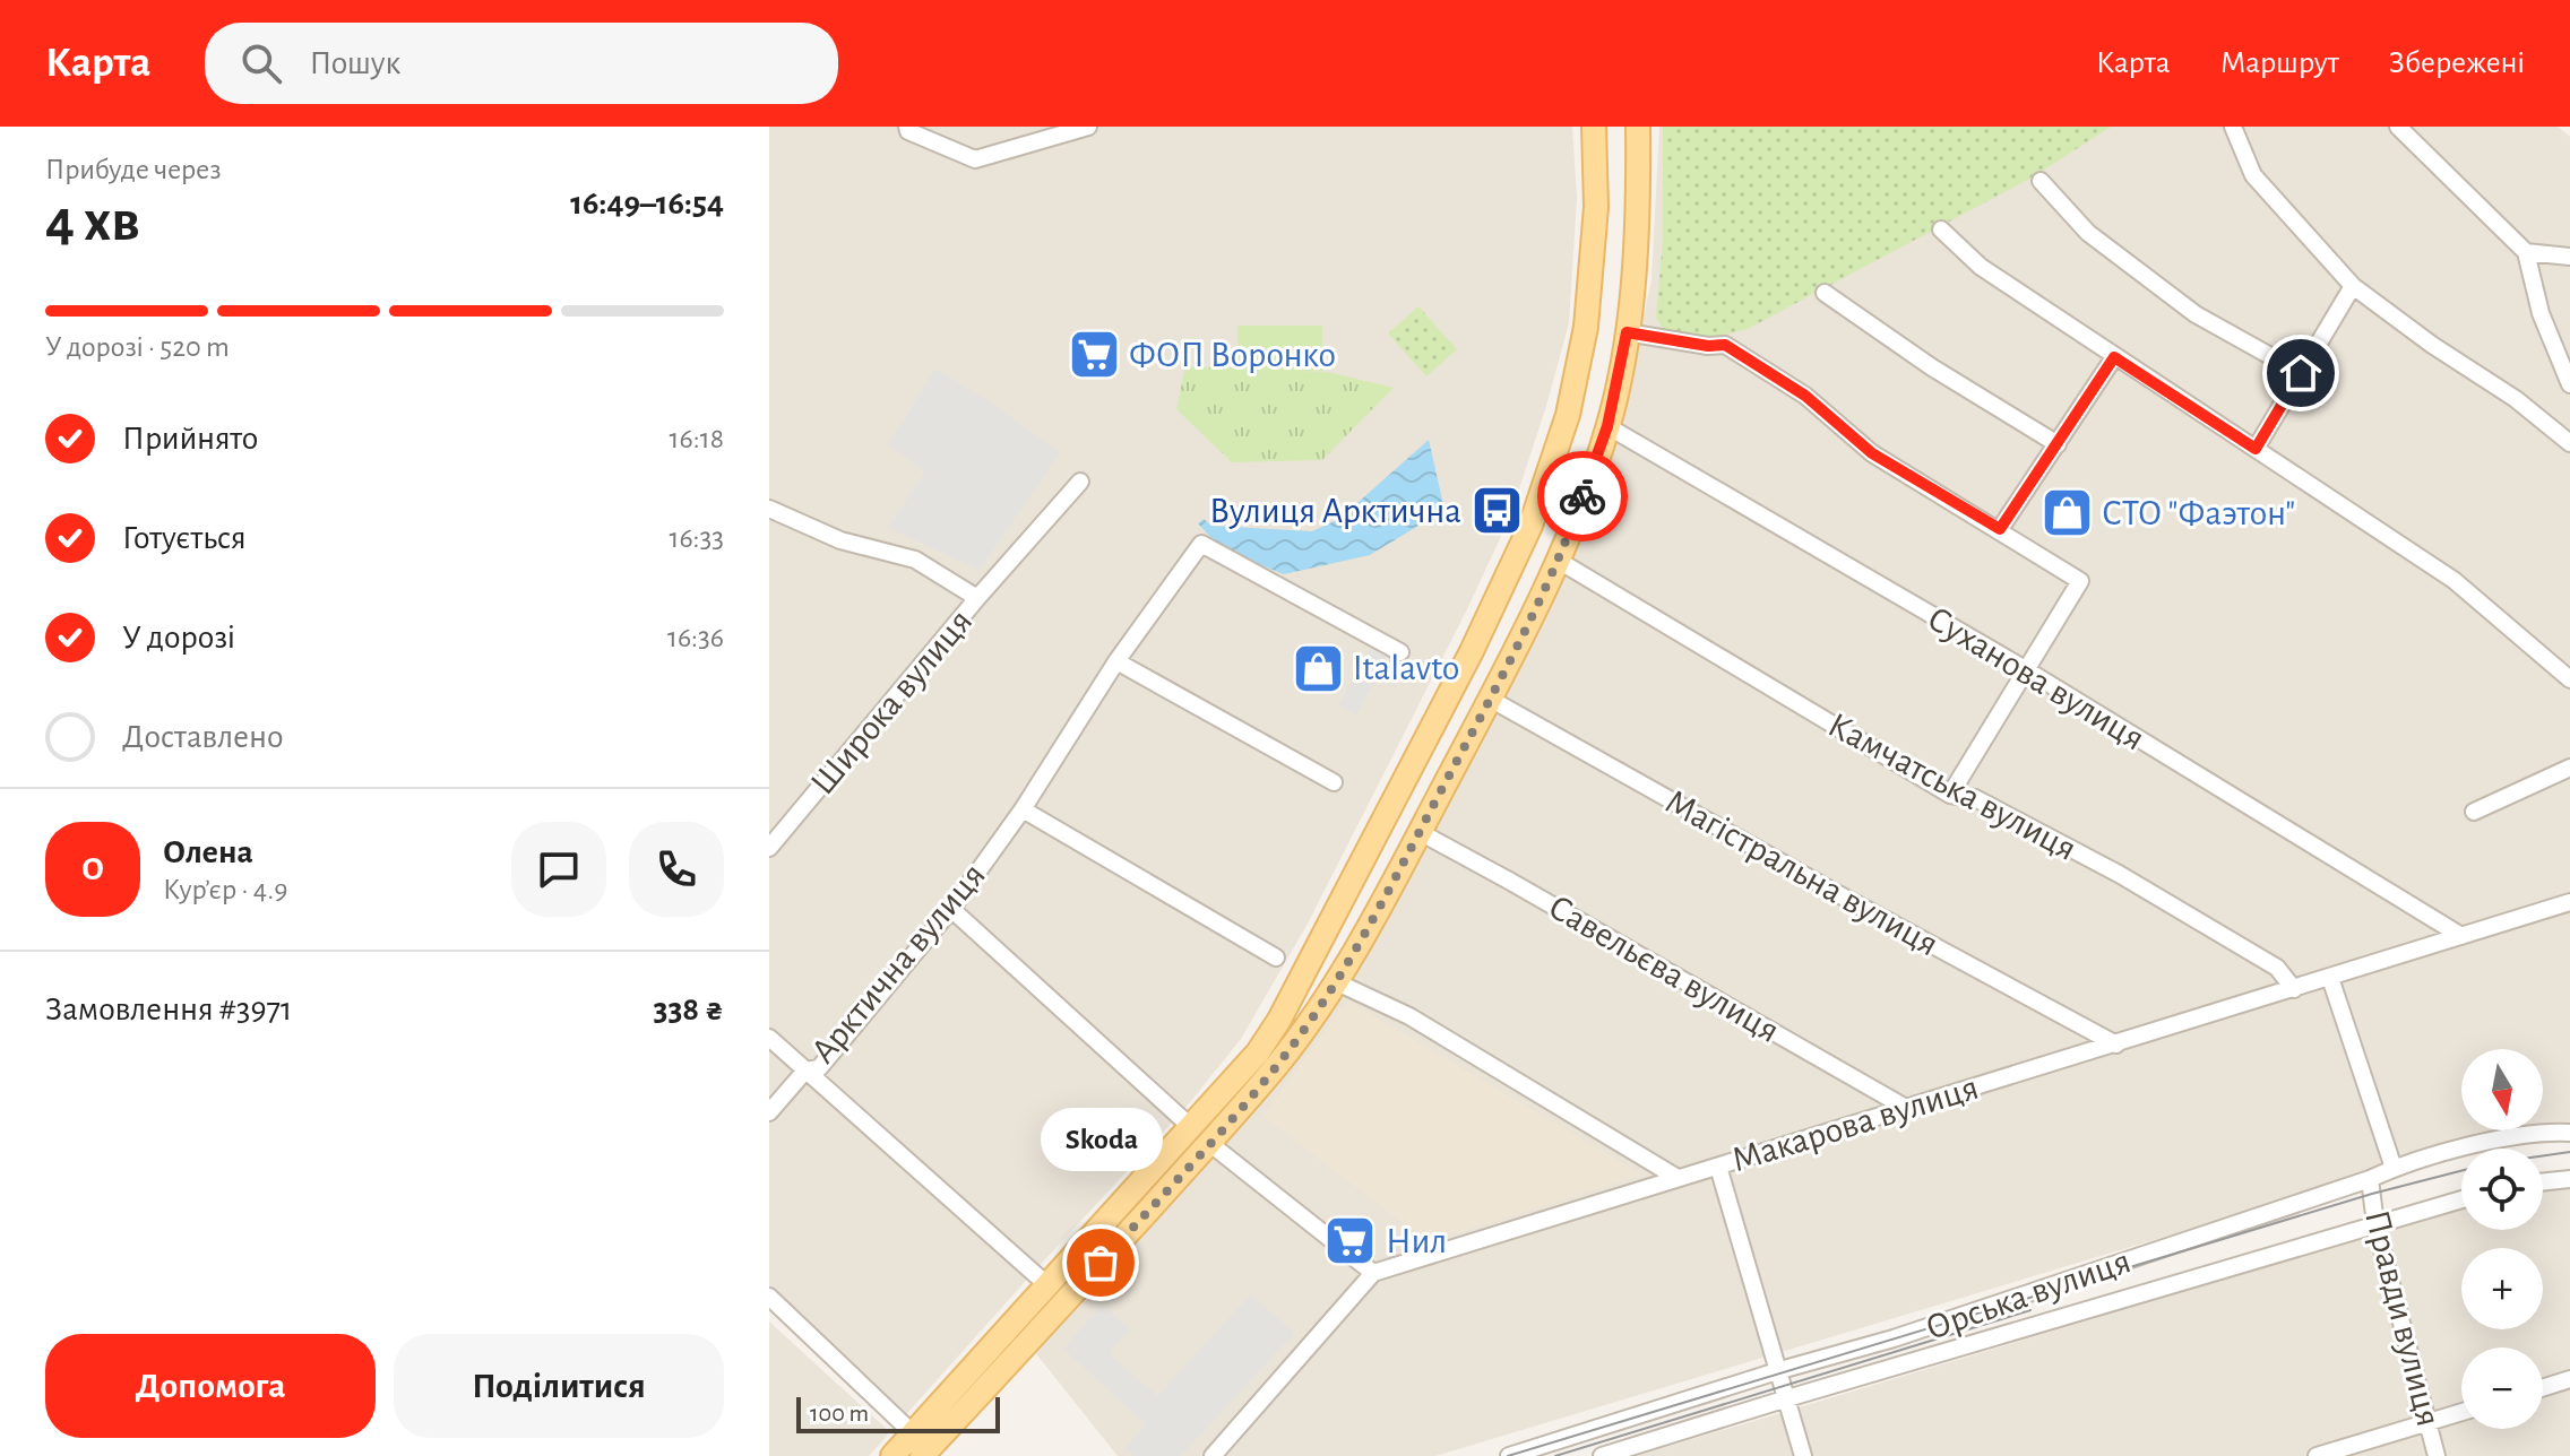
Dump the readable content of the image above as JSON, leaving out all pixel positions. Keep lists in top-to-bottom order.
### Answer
{
  "streets": {
    "street": [
      "Суханова вулиця",
      "Широка вулиця",
      "Камчатська вулиця",
      "Магістральна вулиця",
      "Арктична вулиця",
      "Савельєва вулиця",
      "Макарова вулиця",
      "Орська вулиця",
      "Правди вулиця"
    ]
  },
  "crossings": [
    ["Суханова вулиця", "Макарова вулиця"],
    ["Камчатська вулиця", "Макарова вулиця"],
    ["Магістральна вулиця", "Макарова вулиця"],
    ["Савельєва вулиця", "Макарова вулиця"],
    ["Орська вулиця", "Правди вулиця"]
  ],
  "places": {
    "supermarket": ["ФОП Воронко", "Нил"],
    "bus stop": ["Вулиця Арктична"],
    "shop": ["СТО \"Фаэтон\"", "Italavto"],
    "other": ["Skoda"]
  },
  "scale_bar": "100 m",
  "north": "bottom",
  "page": {
    "header": "Карта",
    "search": "Пошук",
    "nav": ["Карта", "Маршрут", "Збережені"],
    "heading": ["4 хв", "Прибуде через", "16:49–16:54"],
    "panel": [
      "Олена",
      "Кур’єр · 4.9",
      "Замовлення #3971",
      "338 ₴"
    ],
    "bar": "У дорозі · 520 m",
    "list": [
      ["Прийнято", "16:18"],
      ["Готується", "16:33"],
      ["У дорозі", "16:36"],
      "Доставлено"
    ],
    "round": "О",
    "map_buttons": ["+", "−"],
    "bubble": "Skoda",
    "buttons": ["Допомога", "Поділитися"],
    "scale": "100 m"
  }
}
